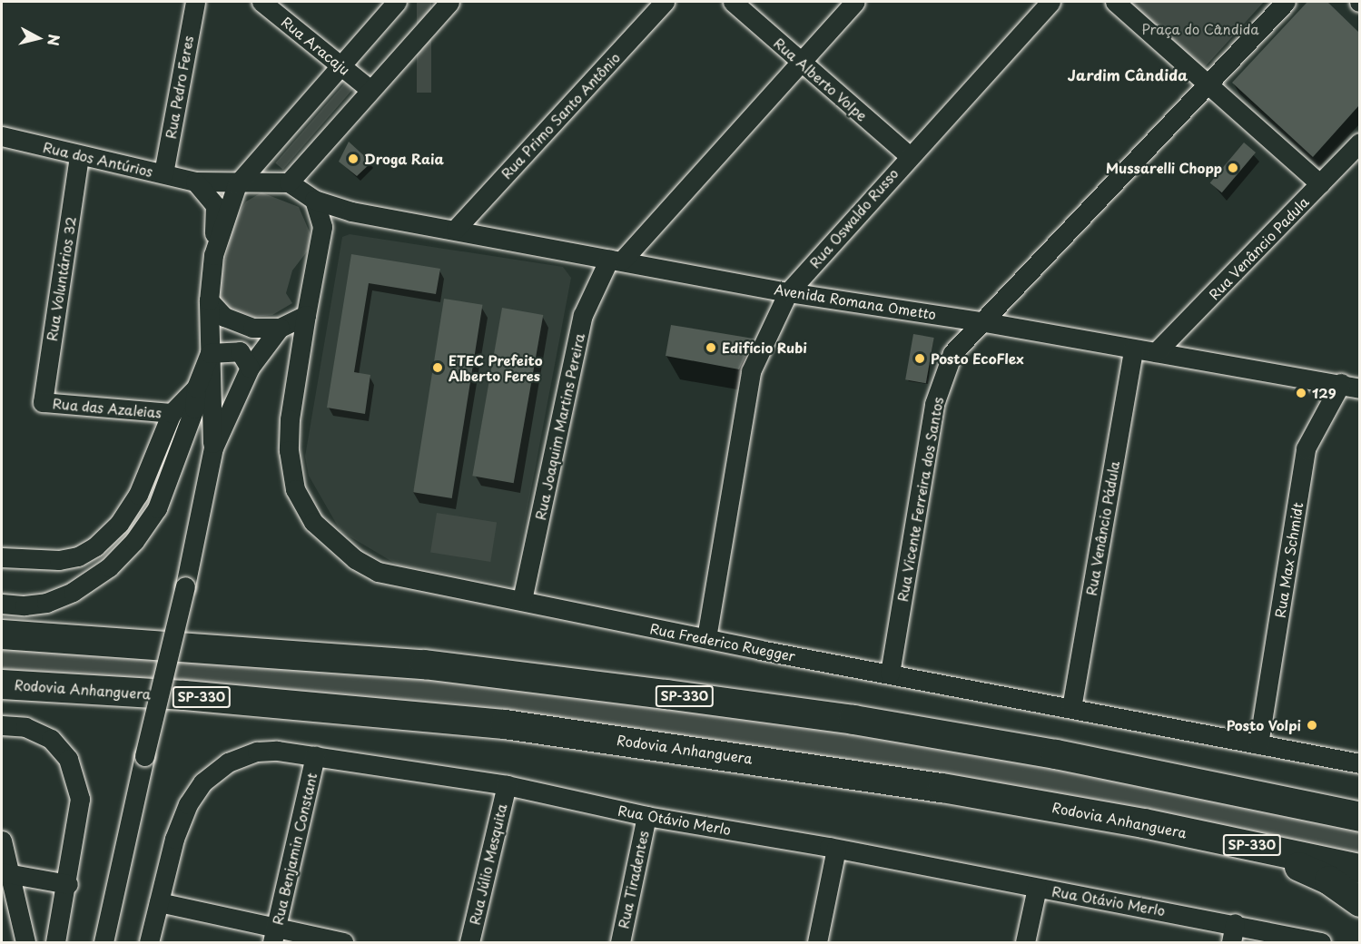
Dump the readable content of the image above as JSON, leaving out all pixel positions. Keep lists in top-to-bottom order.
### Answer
{
  "streets": {
    "highway": ["Rodovia Anhanguera", "SP-330"],
    "street": [
      "Rua Aracaju",
      "Rua Alberto Volpe",
      "Rua Pedro Feres",
      "Rua Primo Santo Antônio",
      "Rua dos Antúrios",
      "Rua Oswaldo Russo",
      "Rua Venâncio Padula",
      "Rua Voluntários 32",
      "Avenida Romana Ometto",
      "Rua das Azaleias",
      "Rua Joaquim Martins Pereira",
      "Rua Vicente Ferreira dos Santos",
      "Rua Venâncio Pádula",
      "Rua Max Schmidt",
      "Rua Frederico Ruegger",
      "Rua Otávio Merlo",
      "Rua Benjamin Constant",
      "Rua Júlio Mesquita",
      "Rua Tiradentes"
    ]
  },
  "crossings": [
    ["Rua Alberto Volpe", "Rua Oswaldo Russo"],
    ["Rua Alberto Volpe", "Rua Joaquim Martins Pereira"],
    ["Rua Pedro Feres", "Rua dos Antúrios"],
    ["Rua Primo Santo Antônio", "Avenida Romana Ometto"],
    ["Rua dos Antúrios", "Rua Voluntários 32"],
    ["Rua dos Antúrios", "Avenida Romana Ometto"],
    ["Rua dos Antúrios", "Rua Frederico Ruegger"],
    ["Rua Oswaldo Russo", "Avenida Romana Ometto"],
    ["Rua Oswaldo Russo", "Rua Frederico Ruegger"],
    ["Rua Venâncio Padula", "Avenida Romana Ometto"],
    ["Rua Voluntários 32", "Rua das Azaleias"],
    ["Avenida Romana Ometto", "Rua Joaquim Martins Pereira"],
    ["Avenida Romana Ometto", "Rua Vicente Ferreira dos Santos"],
    ["Avenida Romana Ometto", "Rua Venâncio Pádula"],
    ["Avenida Romana Ometto", "Rua Max Schmidt"],
    ["Avenida Romana Ometto", "Rua Frederico Ruegger"],
    ["Rua Joaquim Martins Pereira", "Rua Frederico Ruegger"],
    ["Rua Vicente Ferreira dos Santos", "Rua Frederico Ruegger"],
    ["Rua Venâncio Pádula", "Rua Frederico Ruegger"],
    ["Rua Max Schmidt", "Rua Frederico Ruegger"],
    ["Rua Otávio Merlo", "Rua Benjamin Constant"],
    ["Rua Otávio Merlo", "Rua Júlio Mesquita"],
    ["Rua Otávio Merlo", "Rua Tiradentes"]
  ],
  "districts": ["Jardim Cândida"],
  "parks": ["Praça do Cândida"],
  "places": [
    "Droga Raia",
    "Mussarelli Chopp",
    "Edifício Rubi",
    "Posto EcoFlex",
    "ETEC Prefeito Alberto Feres",
    "129",
    "Posto Volpi"
  ],
  "north": "right"
}
